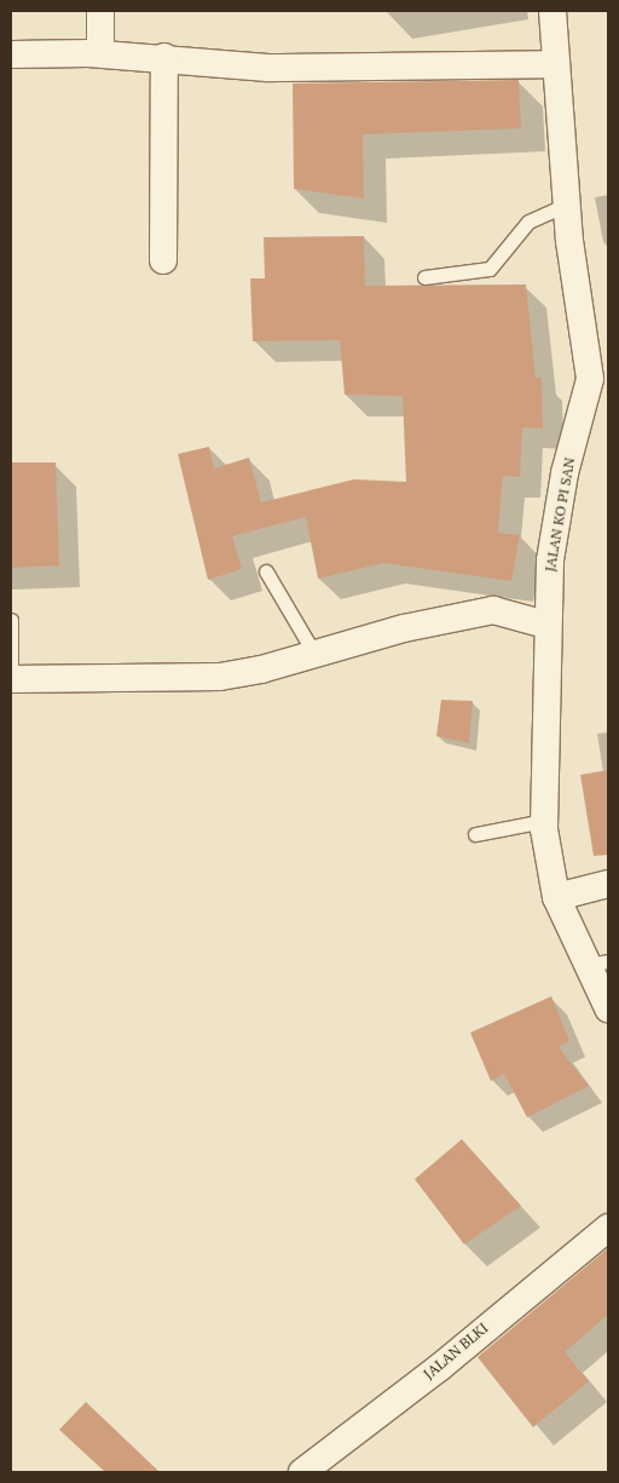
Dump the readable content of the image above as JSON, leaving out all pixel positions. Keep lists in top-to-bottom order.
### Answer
{
  "streets": {
    "street": ["JALAN KO PI SAN", "JALAN BLKI"]
  }
}
